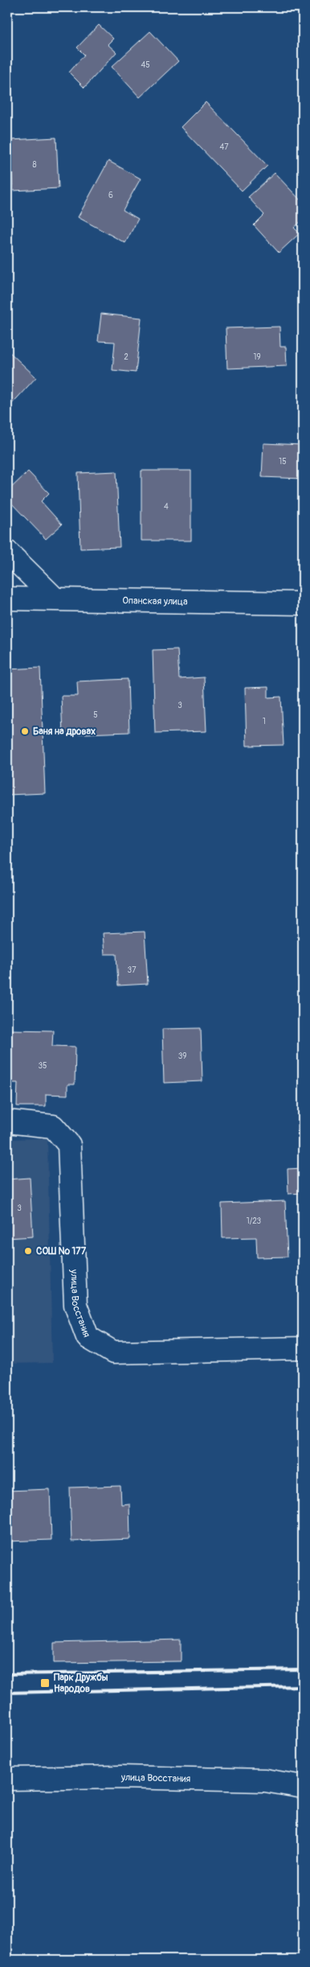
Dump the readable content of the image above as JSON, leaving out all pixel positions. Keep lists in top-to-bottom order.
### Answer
{
  "streets": {
    "street": ["Опанская улица", "улица Восстания"]
  },
  "places": {
    "other": ["Баня на дровах", "СОШ № 177"],
    "transit": ["Парк Дружбы Народов"]
  },
  "house_numbers": [
    "45",
    "47",
    "8",
    "6",
    "2",
    "19",
    "15",
    "4",
    "3",
    "5",
    "1",
    "37",
    "39",
    "35",
    "3",
    "1/23"
  ]
}
